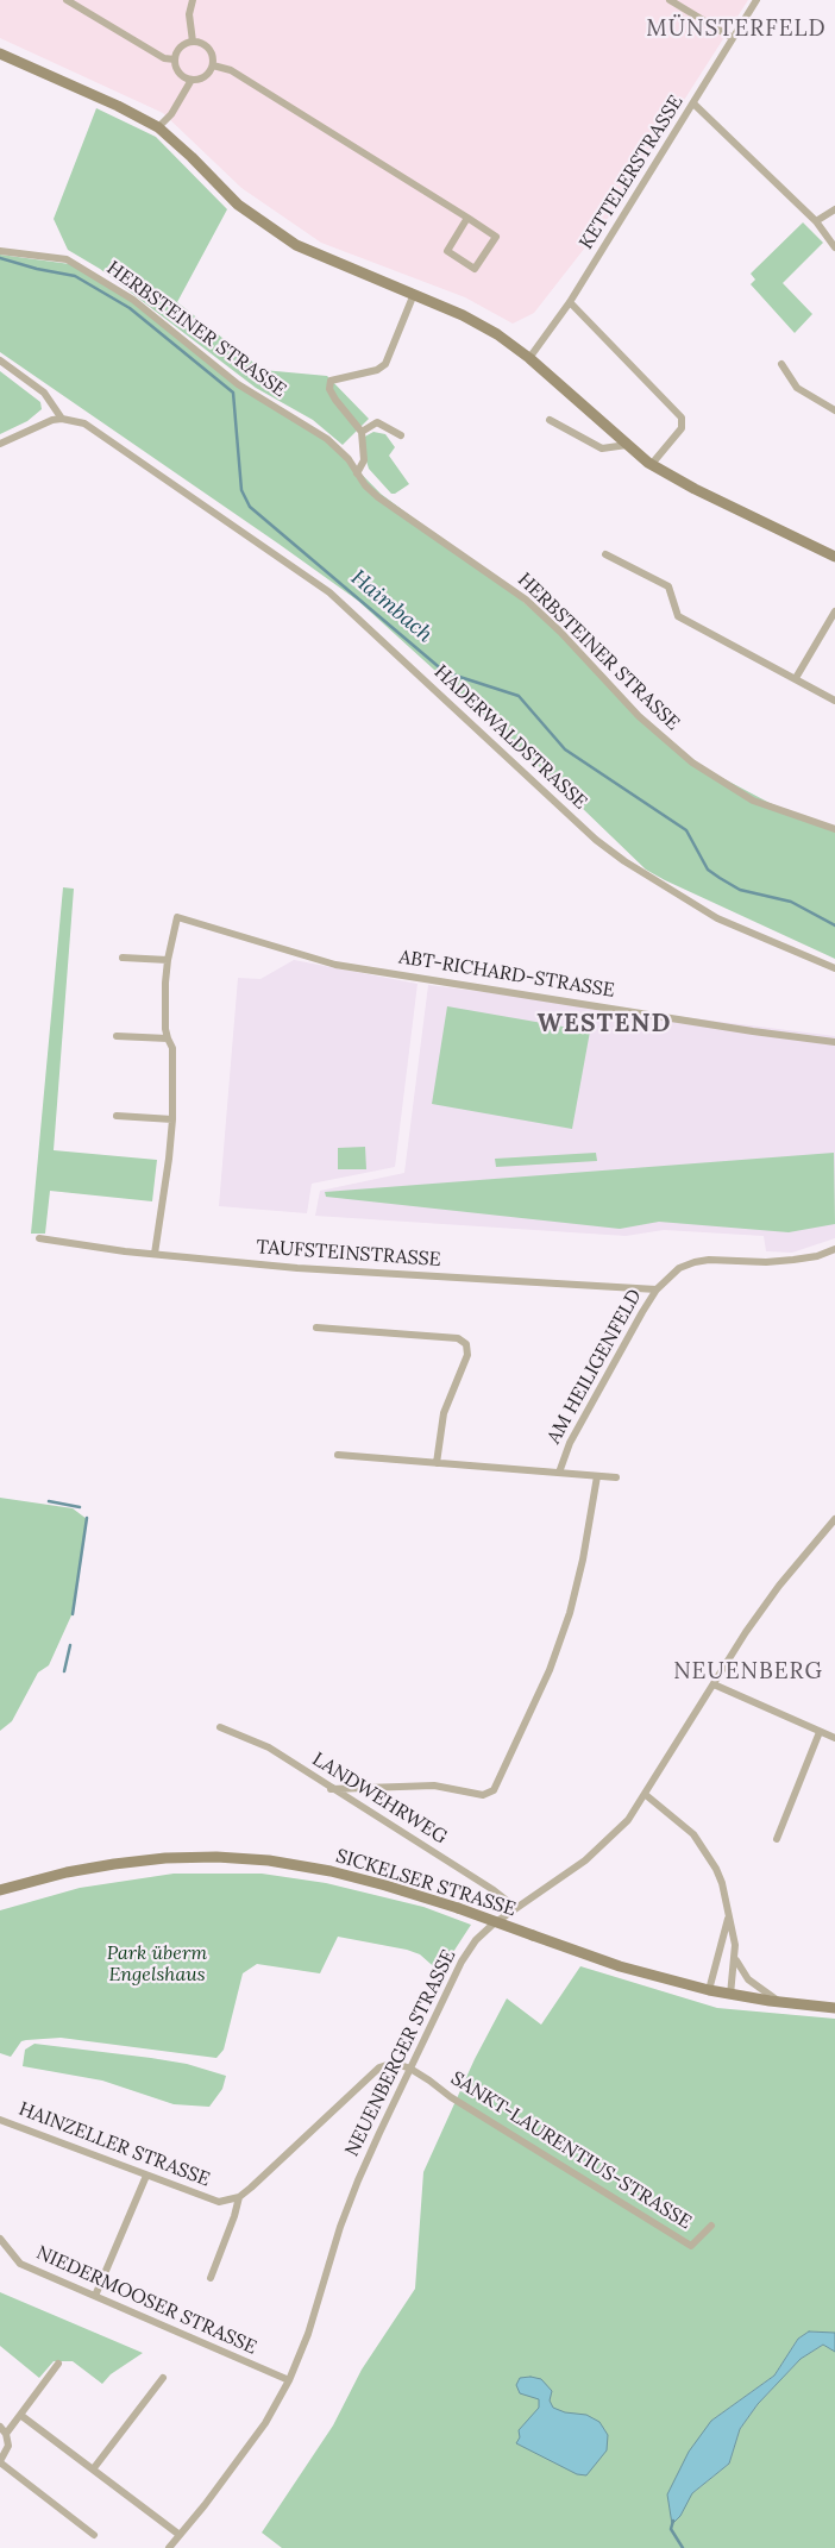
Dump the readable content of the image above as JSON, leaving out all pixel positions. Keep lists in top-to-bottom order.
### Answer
{
  "streets": {
    "main road": ["SICKELSER STRASSE"],
    "street": [
      "KETTELERSTRASSE",
      "HERBSTEINER STRASSE",
      "HADERWALDSTRASSE",
      "ABT-RICHARD-STRASSE",
      "TAUFSTEINSTRASSE",
      "AM HEILIGENFELD",
      "LANDWEHRWEG",
      "NEUENBERGER STRASSE",
      "HAINZELLER STRASSE",
      "SANKT-LAURENTIUS-STRASSE",
      "NIEDERMOOSER STRASSE"
    ]
  },
  "crossings": [
    ["TAUFSTEINSTRASSE", "AM HEILIGENFELD"],
    ["LANDWEHRWEG", "NEUENBERGER STRASSE"],
    ["NEUENBERGER STRASSE", "SANKT-LAURENTIUS-STRASSE"],
    ["NEUENBERGER STRASSE", "NIEDERMOOSER STRASSE"]
  ],
  "districts": ["MÜNSTERFELD", "WESTEND", "NEUENBERG"],
  "water": ["Haimbach"],
  "parks": ["Park überm Engelshaus"]
}
